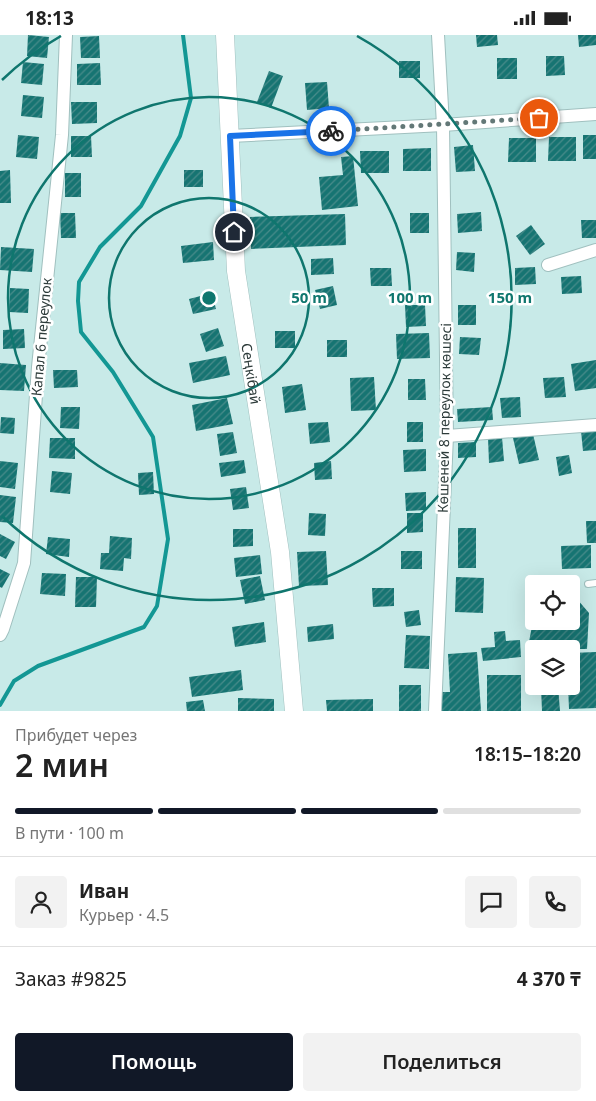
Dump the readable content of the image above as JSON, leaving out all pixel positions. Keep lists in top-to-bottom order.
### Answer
{
  "streets": {
    "street": ["Капал 6 переулок", "Сеңкібай", "Көшеней 8 переулок көшесі"]
  },
  "page": {
    "status": "18:13",
    "heading": ["2 мин", "Прибудет через", "18:15–18:20"],
    "panel": [
      "Иван",
      "Курьер · 4.5",
      "Заказ #9825",
      "4 370 ₸"
    ],
    "bar": "В пути · 100 m",
    "buttons": ["Помощь", "Поделиться"]
  },
  "rings": ["50 m", "100 m", "150 m"]
}
